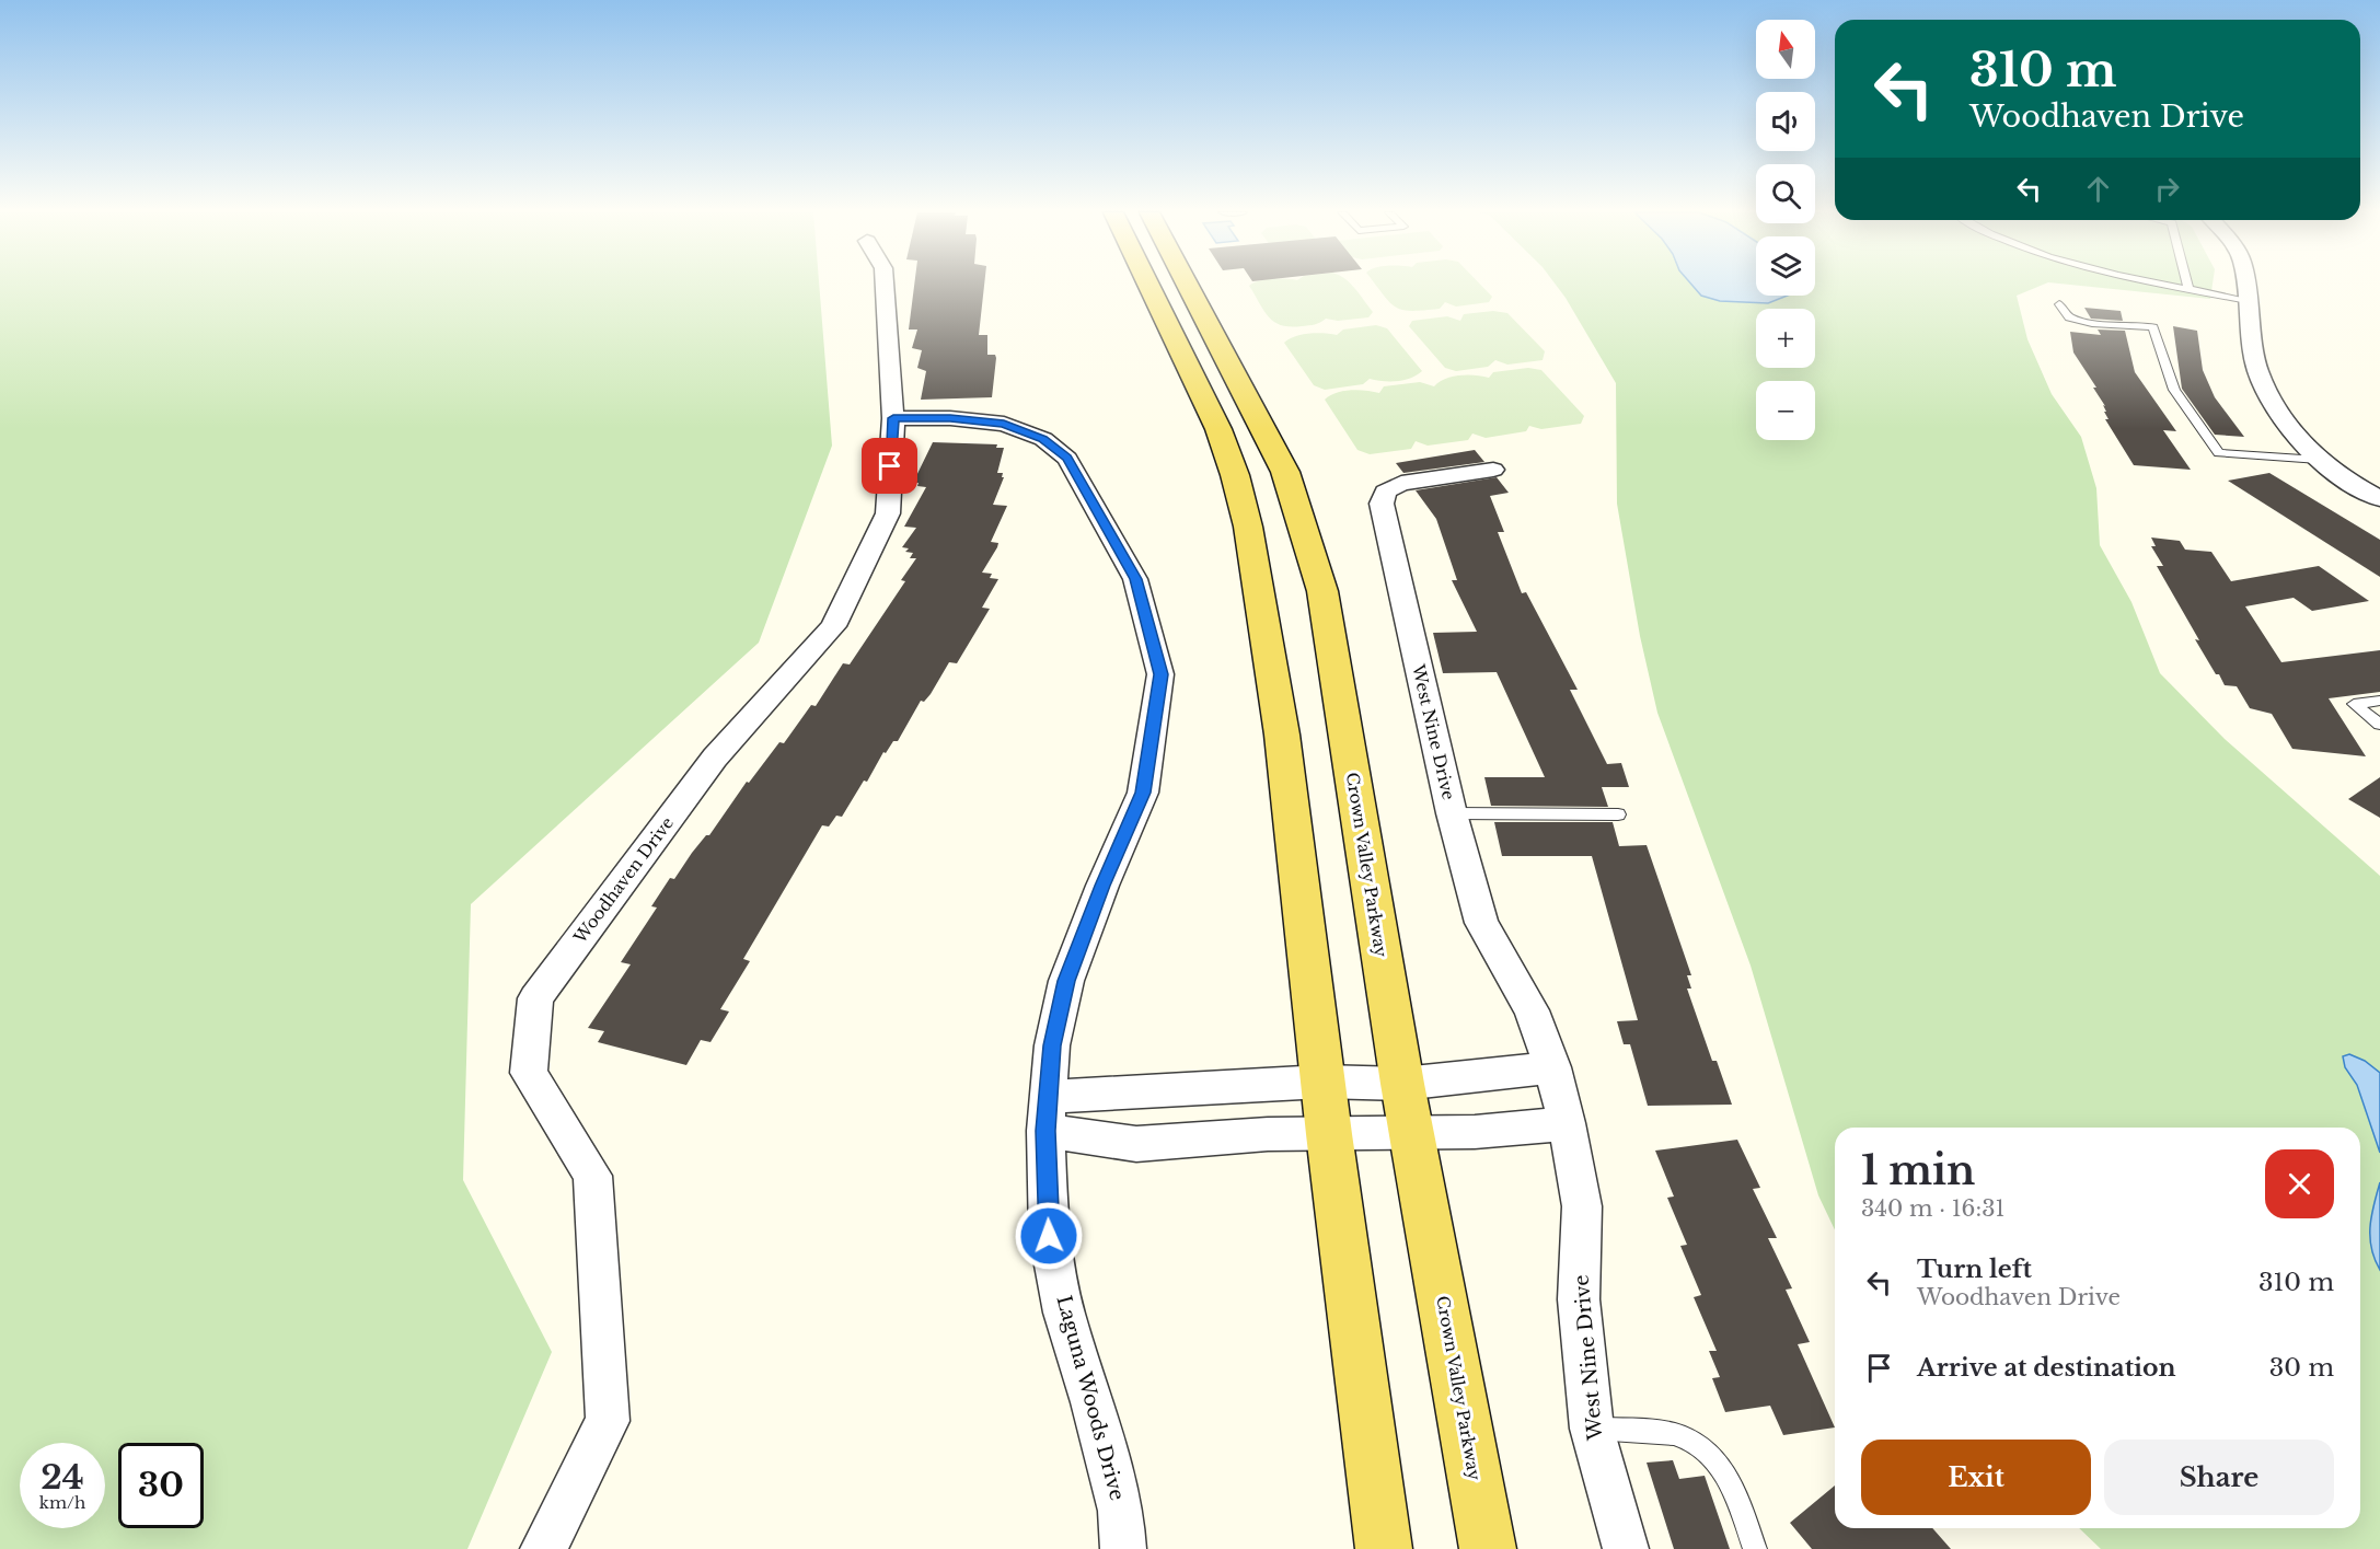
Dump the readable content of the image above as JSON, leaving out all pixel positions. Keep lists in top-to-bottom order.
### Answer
{
  "streets": {
    "main road": ["Crown Valley Parkway"],
    "street": ["West Nine Drive", "Woodhaven Drive", "Laguna Woods Drive"]
  },
  "crossings": [
    ["Woodhaven Drive", "Laguna Woods Drive"]
  ],
  "north": "top",
  "page": {
    "map_buttons": ["+", "−"],
    "turn": ["310 m", "Woodhaven Drive"],
    "heading": ["1 min", "340 m · 16:31"],
    "list": [
      {
        "name": "Turn left",
        "note": "Woodhaven Drive",
        "value": "310 m"
      },
      {
        "name": "Arrive at destination",
        "value": "30 m"
      }
    ],
    "buttons": ["Exit", "Share"],
    "speed": "24 km/h",
    "limit": "30"
  }
}
